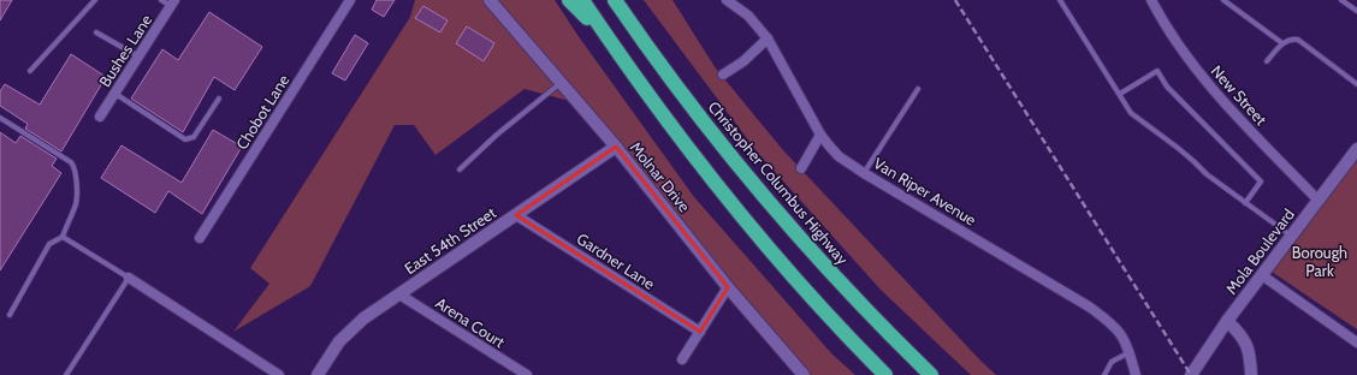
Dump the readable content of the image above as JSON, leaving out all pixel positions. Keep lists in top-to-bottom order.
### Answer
{
  "streets": {
    "highway": ["Christopher Columbus Highway"],
    "street": [
      "Bushes Lane",
      "New Street",
      "Chobot Lane",
      "Molnar Drive",
      "Van Riper Avenue",
      "East 54th Street",
      "Mola Boulevard",
      "Gardner Lane",
      "Arena Court"
    ]
  },
  "crossings": [
    ["New Street", "Mola Boulevard"],
    ["Molnar Drive", "East 54th Street"],
    ["East 54th Street", "Gardner Lane"],
    ["East 54th Street", "Arena Court"]
  ],
  "parks": ["Borough Park"]
}
